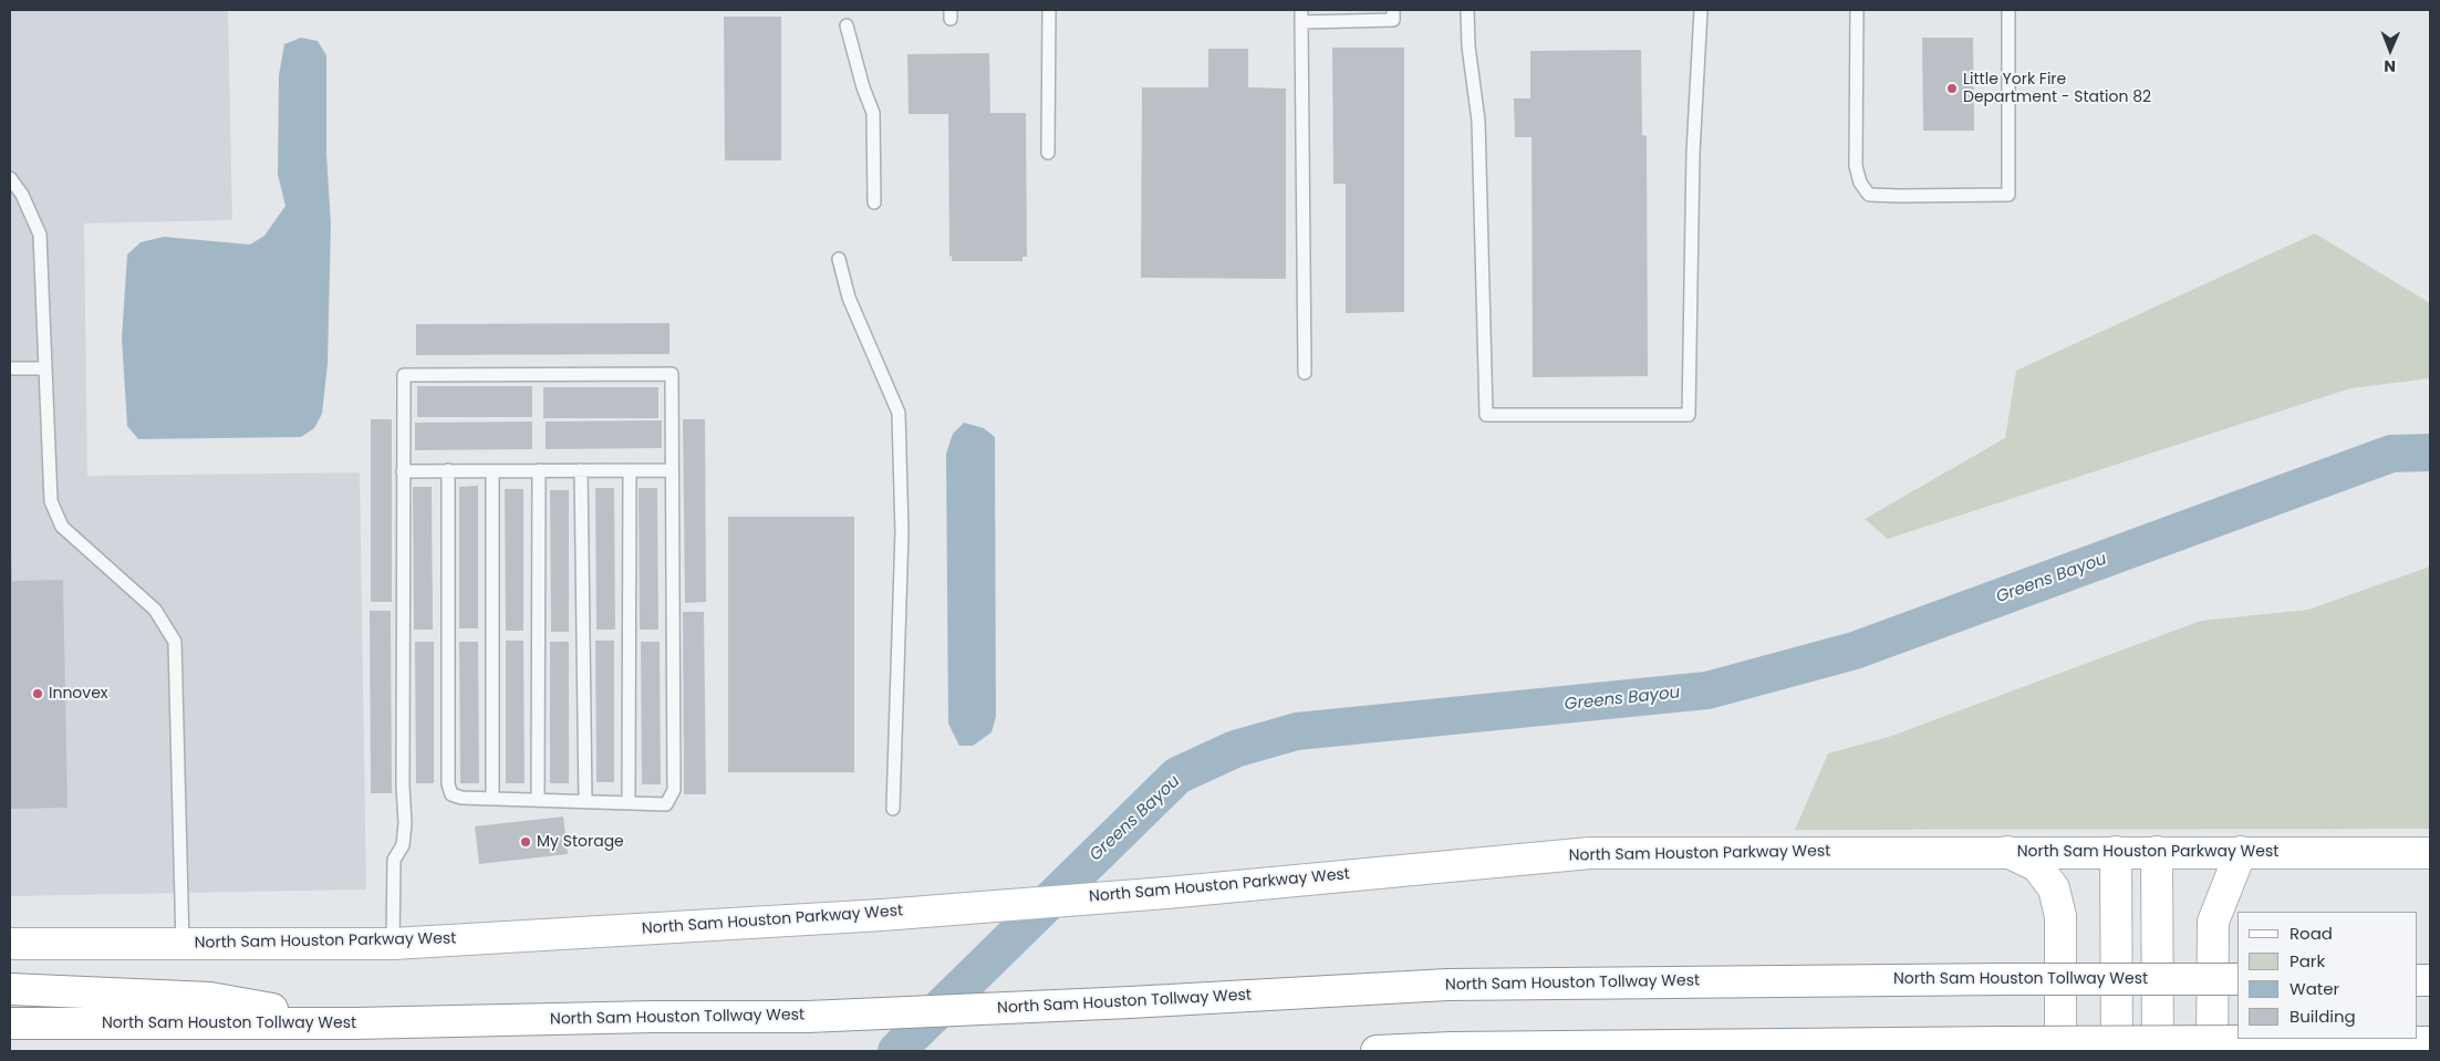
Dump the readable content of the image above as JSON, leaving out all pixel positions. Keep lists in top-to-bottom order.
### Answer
{
  "streets": {
    "main road": ["North Sam Houston Parkway West", "North Sam Houston Tollway West"]
  },
  "water": ["Greens Bayou"],
  "places": ["Little York Fire Department - Station 82", "Innovex", "My Storage"],
  "legend": [
    "Road",
    "Park",
    "Water",
    "Building"
  ],
  "north": "bottom"
}
